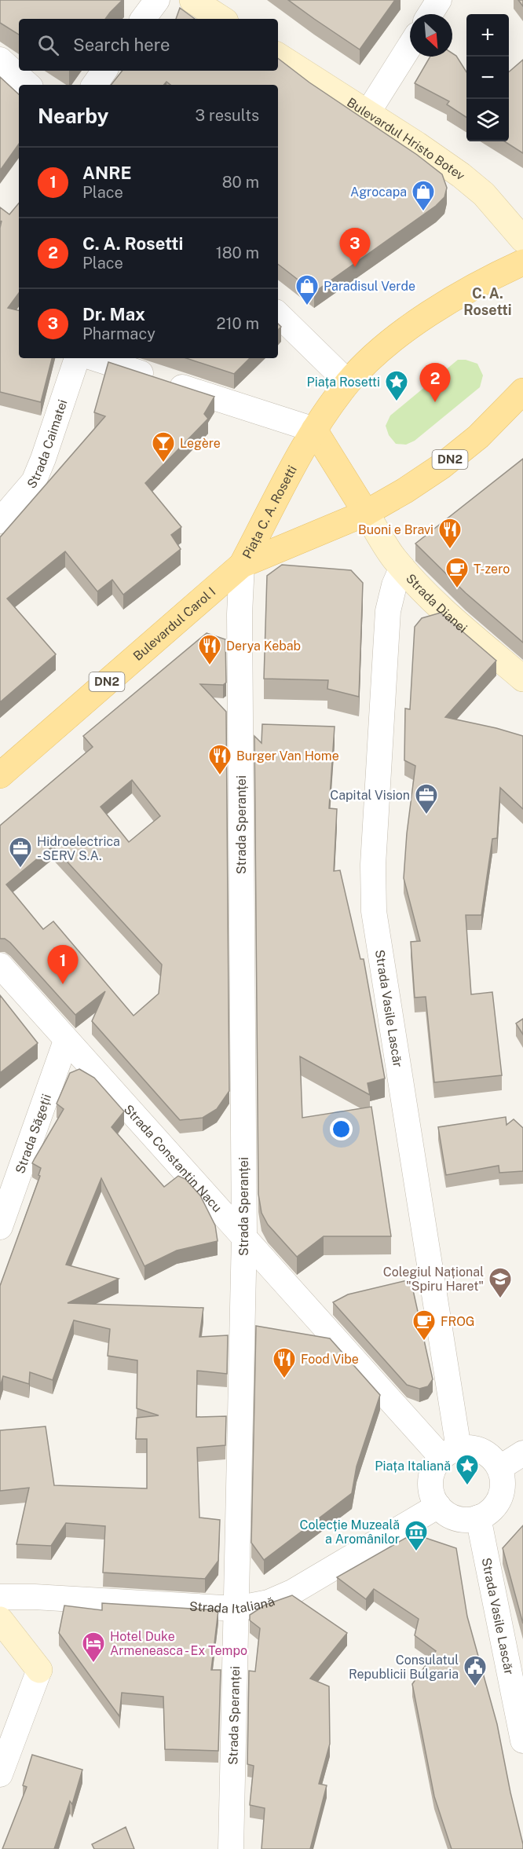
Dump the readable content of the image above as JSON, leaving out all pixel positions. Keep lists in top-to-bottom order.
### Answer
{
  "streets": {
    "main road": ["DN2", "Piața C. A. Rosetti", "Bulevardul Carol I"],
    "street": [
      "Bulevardul Hristo Botev",
      "Strada Caimatei",
      "Strada Dianei",
      "Strada Speranței",
      "Strada Vasile Lascăr",
      "Strada Săgeții",
      "Strada Constantin Nacu",
      "Strada Italiană"
    ]
  },
  "crossings": [
    ["Piața C. A. Rosetti", "Strada Dianei"],
    ["Piața C. A. Rosetti", "Bulevardul Carol I"],
    ["Piața C. A. Rosetti", "Strada Speranței"],
    ["Strada Dianei", "Strada Vasile Lascăr"],
    ["Bulevardul Carol I", "Strada Speranței"],
    ["Strada Speranței", "Strada Constantin Nacu"],
    ["Strada Speranței", "Strada Italiană"],
    ["Strada Vasile Lascăr", "Strada Constantin Nacu"],
    ["Strada Vasile Lascăr", "Strada Italiană"],
    ["Strada Săgeții", "Strada Constantin Nacu"],
    ["Strada Constantin Nacu", "Strada Italiană"]
  ],
  "districts": ["C. A. Rosetti"],
  "places": {
    "shop": ["Agrocapa", "Paradisul Verde"],
    "place": ["Piața Rosetti", "Piața Italiană"],
    "bar": ["Legère"],
    "restaurant": [
      "Buoni e Bravi",
      "Derya Kebab",
      "Burger Van Home",
      "Food Vibe"
    ],
    "cafe": ["T-zero", "FROG"],
    "office": ["Capital Vision", "Hidroelectrica - SERV S.A."],
    "school or university": ["Colegiul Național \"Spiru Haret\""],
    "museum": ["Colecție Muzeală a Aromânilor"],
    "hotel": ["Hotel Duke Armeneasca - Ex Tempo"],
    "public building": ["Consulatul Republicii Bulgaria"]
  },
  "north": "bottom right",
  "page": {
    "map_buttons": ["+", "−"],
    "search": "Search here",
    "heading": ["Nearby", "3 results"],
    "list": [
      {
        "mark": "1",
        "name": "ANRE",
        "note": "Place",
        "value": "80 m"
      },
      {
        "mark": "2",
        "name": "C. A. Rosetti",
        "note": "Place",
        "value": "180 m"
      },
      {
        "mark": "3",
        "name": "Dr. Max",
        "note": "Pharmacy",
        "value": "210 m"
      }
    ],
    "pins": ["3", "2", "1"]
  }
}
